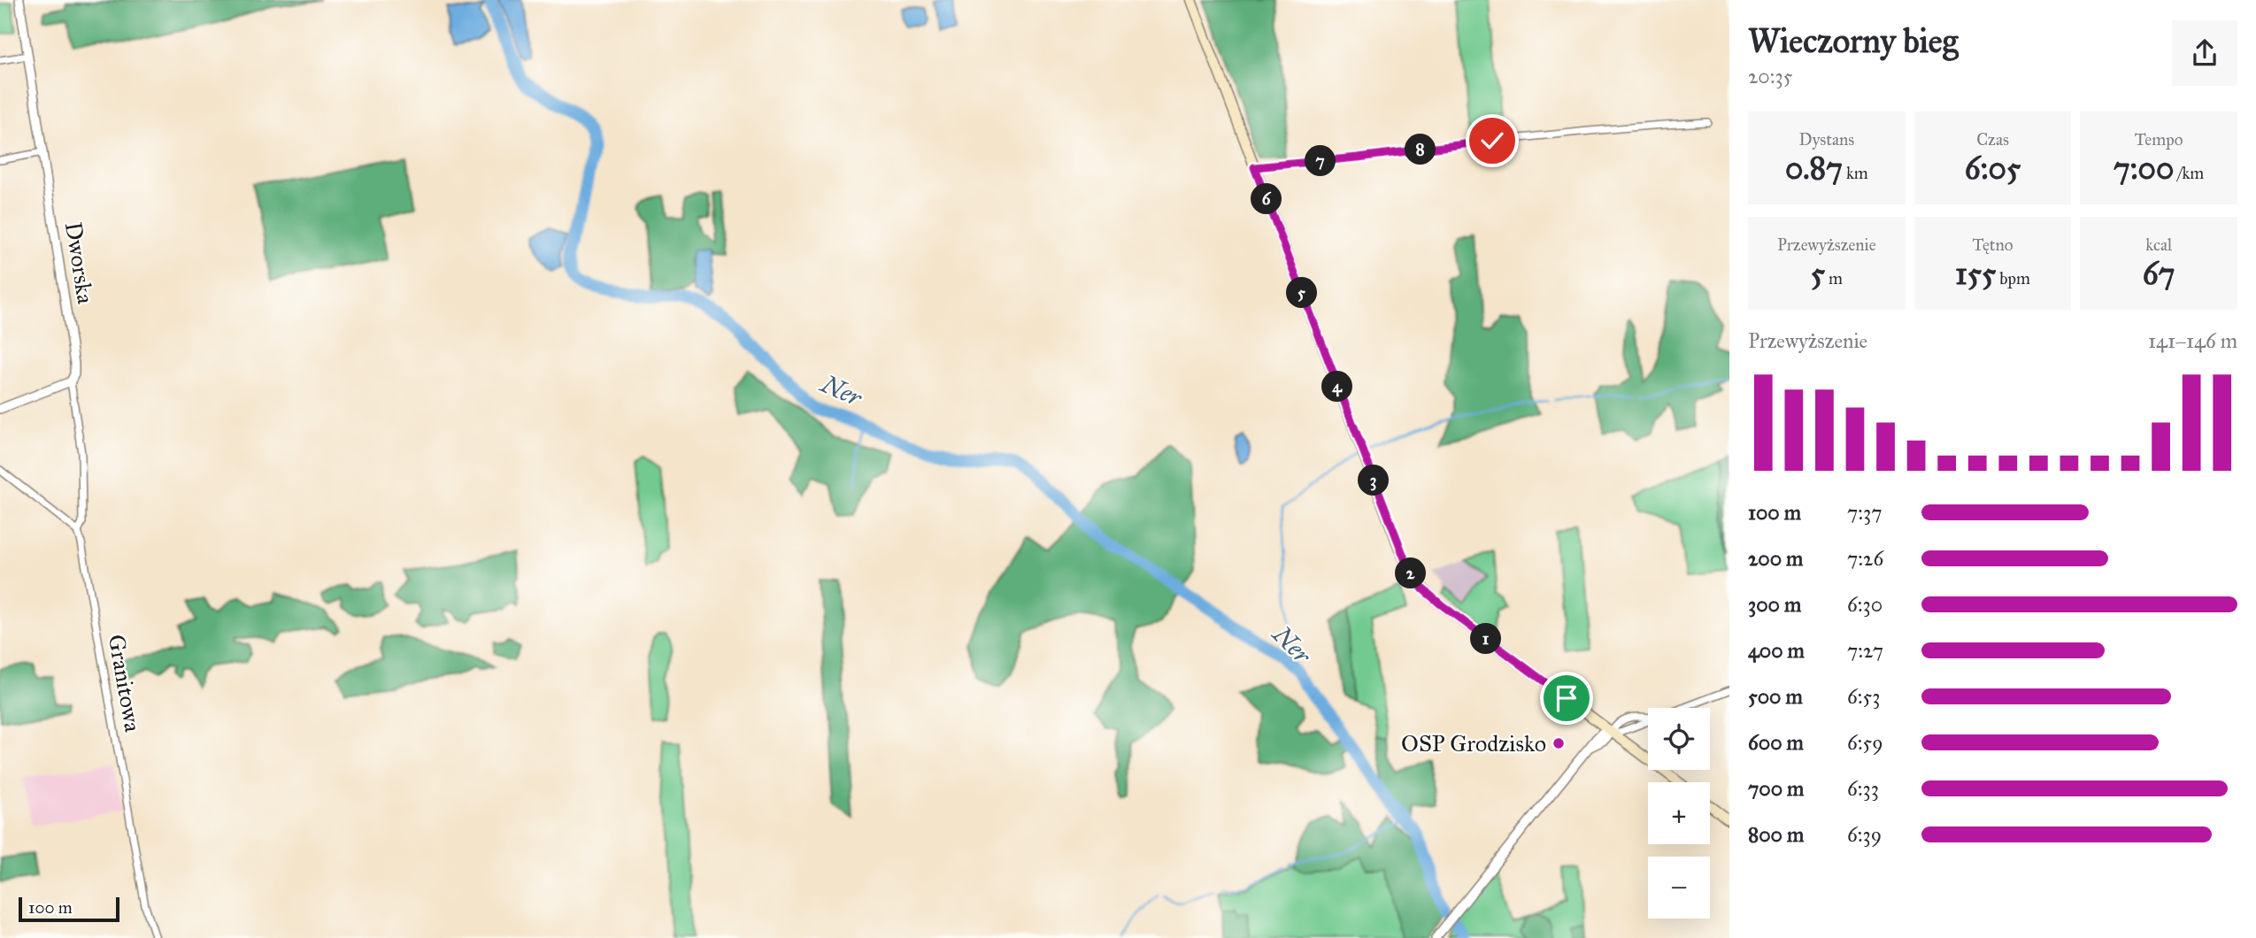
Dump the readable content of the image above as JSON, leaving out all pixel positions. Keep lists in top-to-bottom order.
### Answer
{
  "streets": {
    "street": ["Dworska", "Granitowa"]
  },
  "crossings": [
    ["Dworska", "Granitowa"]
  ],
  "water": ["Ner"],
  "places": ["OSP Grodzisko"],
  "scale_bar": "100 m",
  "page": {
    "heading": ["Wieczorny bieg", "20:35"],
    "stats": [
      ["Dystans", "0.87 km"],
      ["Czas", "6:05"],
      ["Tempo", "7:00 /km"],
      ["Przewyższenie", "5 m"],
      ["Tętno", "155 bpm"],
      ["kcal", "67"]
    ],
    "pins": [
      "8",
      "7",
      "6",
      "5",
      "4",
      "3",
      "2",
      "1"
    ],
    "chart": ["Przewyższenie", "141–146 m"],
    "list": [
      {
        "name": "100 m",
        "note": "7:37"
      },
      {
        "name": "200 m",
        "note": "7:26"
      },
      {
        "name": "300 m",
        "note": "6:30"
      },
      {
        "name": "400 m",
        "note": "7:27"
      },
      {
        "name": "500 m",
        "note": "6:53"
      },
      {
        "name": "600 m",
        "note": "6:59"
      },
      {
        "name": "700 m",
        "note": "6:33"
      },
      {
        "name": "800 m",
        "note": "6:39"
      }
    ],
    "map_buttons": ["+", "−"],
    "scale": "100 m"
  }
}
